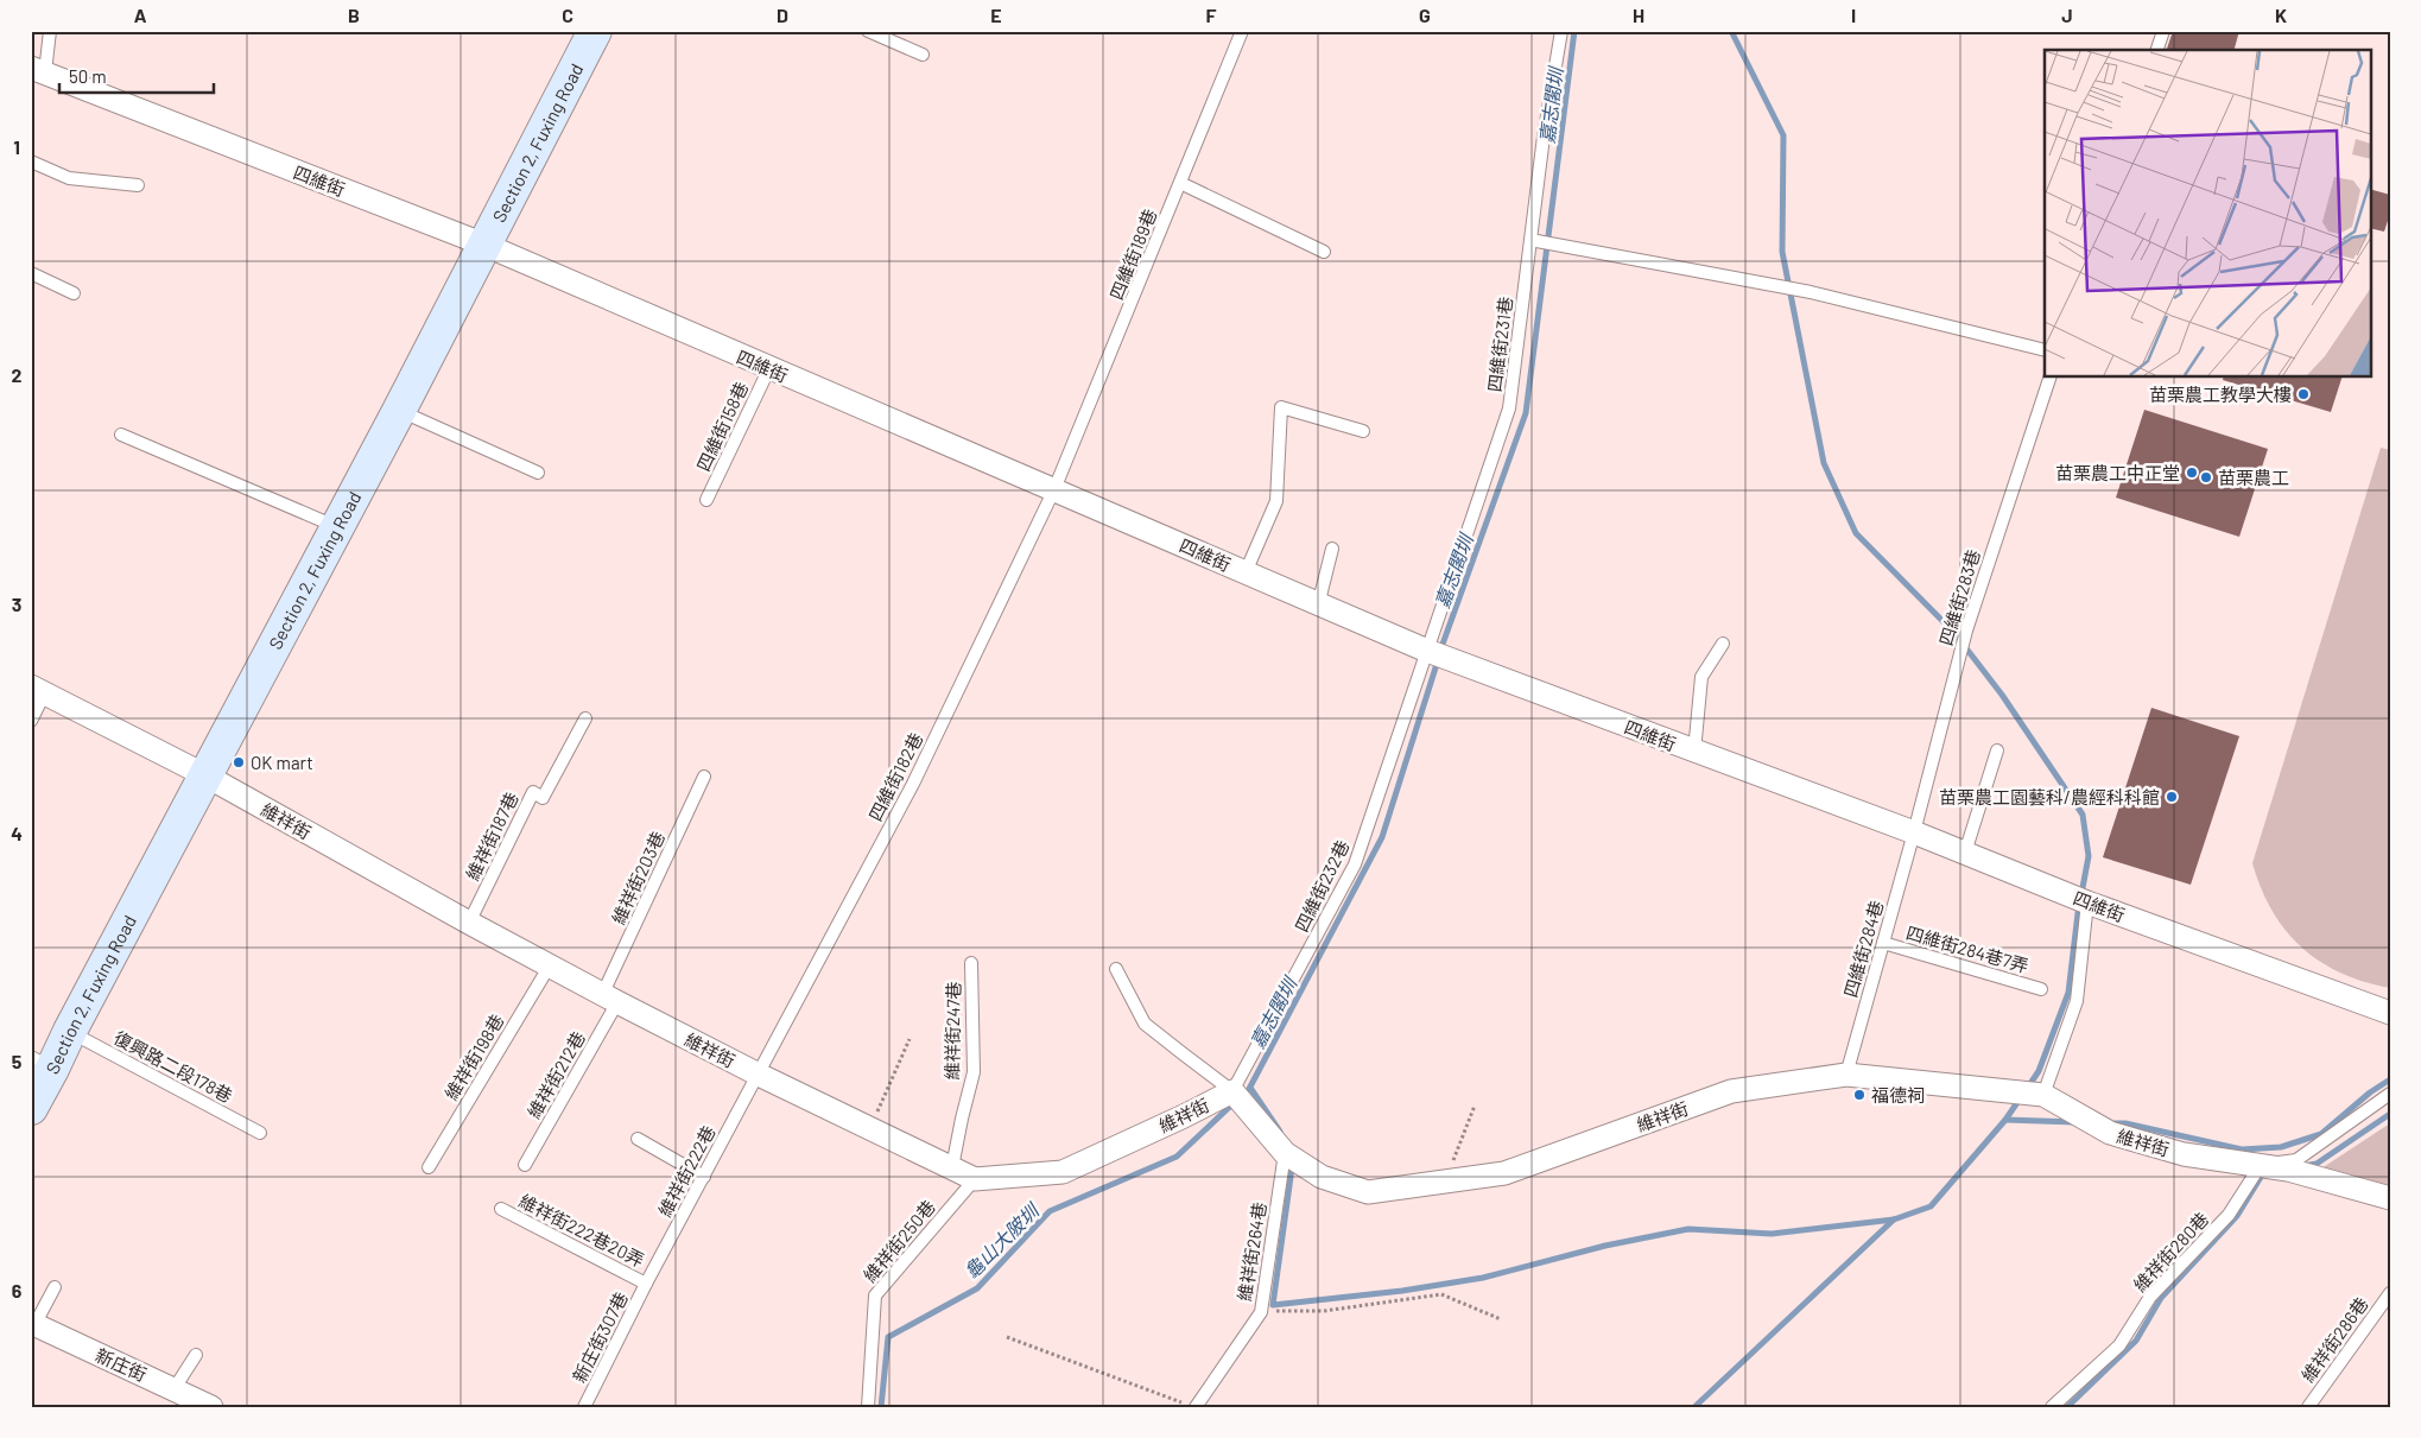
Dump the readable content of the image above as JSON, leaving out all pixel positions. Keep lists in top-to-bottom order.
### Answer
{
  "streets": {
    "street": [
      "Section 2, Fuxing Road",
      "四維街",
      "維祥街",
      "新庄街"
    ],
    "lane": [
      "四維街189巷",
      "四維街231巷",
      "四維街158巷",
      "四維街283巷",
      "四維街182巷",
      "維祥街187巷",
      "維祥街203巷",
      "四維街232巷",
      "四維街284巷",
      "四維街284巷7弄",
      "維祥街247巷",
      "維祥街198巷",
      "復興路二段178巷",
      "維祥街212巷",
      "維祥街222巷",
      "維祥街222巷20弄",
      "維祥街250巷",
      "維祥街264巷",
      "維祥街280巷",
      "新庄街307巷",
      "維祥街286巷"
    ]
  },
  "crossings": [
    ["Section 2, Fuxing Road", "四維街"],
    ["Section 2, Fuxing Road", "維祥街"],
    ["Section 2, Fuxing Road", "復興路二段178巷"],
    ["四維街", "四維街189巷"],
    ["四維街", "四維街231巷"],
    ["四維街", "四維街158巷"],
    ["四維街", "四維街283巷"],
    ["四維街", "四維街182巷"],
    ["四維街", "四維街232巷"],
    ["四維街", "四維街284巷"],
    ["四維街189巷", "四維街182巷"],
    ["四維街231巷", "四維街232巷"],
    ["四維街283巷", "四維街284巷"],
    ["四維街182巷", "維祥街"],
    ["四維街182巷", "維祥街222巷"],
    ["維祥街", "維祥街187巷"],
    ["維祥街", "維祥街203巷"],
    ["維祥街", "四維街232巷"],
    ["維祥街", "四維街284巷"],
    ["維祥街", "維祥街247巷"],
    ["維祥街", "維祥街198巷"],
    ["維祥街", "維祥街212巷"],
    ["維祥街", "維祥街222巷"],
    ["維祥街", "維祥街250巷"],
    ["維祥街", "維祥街264巷"],
    ["維祥街", "維祥街280巷"],
    ["維祥街203巷", "維祥街212巷"],
    ["四維街284巷", "四維街284巷7弄"],
    ["維祥街222巷", "維祥街222巷20弄"],
    ["維祥街222巷", "新庄街307巷"],
    ["維祥街222巷20弄", "新庄街307巷"]
  ],
  "water": ["嘉志閣圳", "龜山大陂圳"],
  "places": [
    "苗栗農工教學大樓",
    "苗栗農工中正堂",
    "苗栗農工",
    "OK mart",
    "苗栗農工園藝科/農經科科館",
    "福德祠"
  ],
  "scale_bar": "50 m",
  "grid": {
    "columns": [
      "A",
      "B",
      "C",
      "D",
      "E",
      "F",
      "G",
      "H",
      "I",
      "J",
      "K"
    ],
    "rows": [
      "1",
      "2",
      "3",
      "4",
      "5",
      "6"
    ]
  }
}
